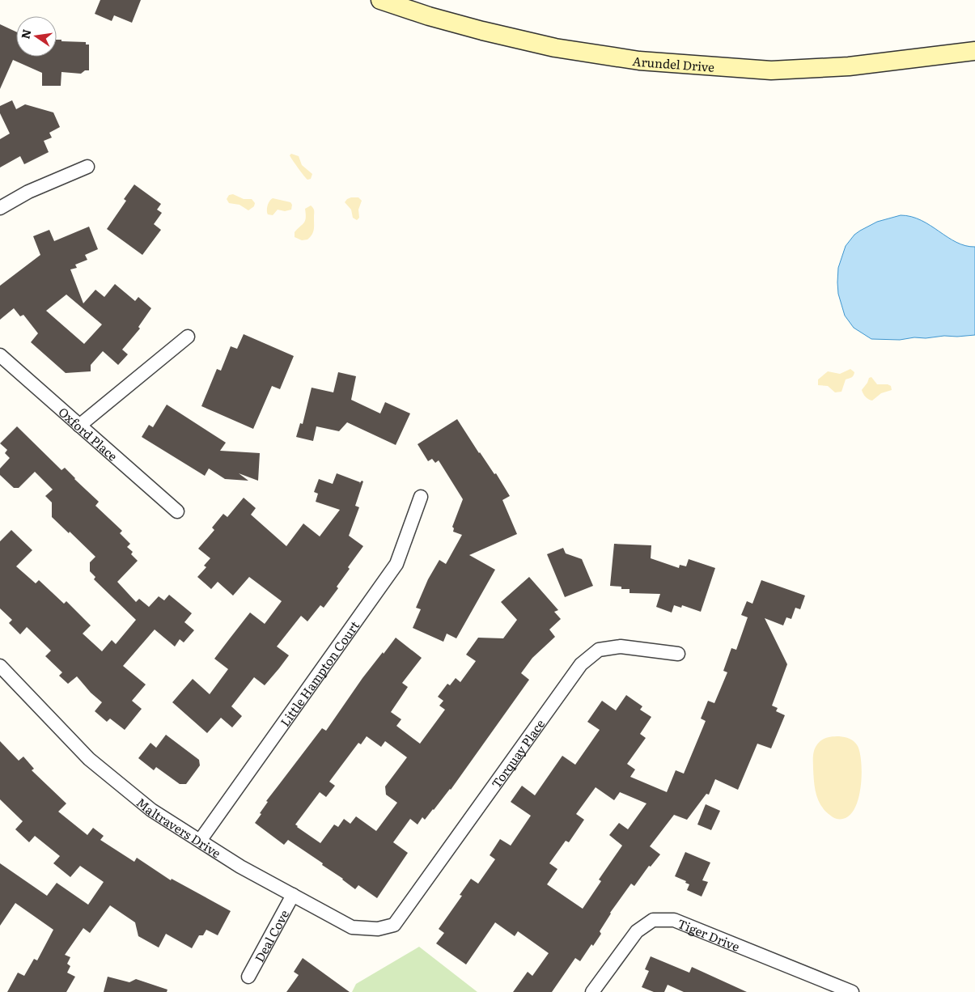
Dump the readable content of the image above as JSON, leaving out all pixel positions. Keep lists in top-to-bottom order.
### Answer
{
  "streets": {
    "main road": ["Arundel Drive"],
    "street": [
      "Oxford Place",
      "Little Hampton Court",
      "Torquay Place",
      "Maltravers Drive",
      "Tiger Drive",
      "Deal Cove"
    ]
  },
  "crossings": [
    ["Little Hampton Court", "Maltravers Drive"],
    ["Torquay Place", "Maltravers Drive"],
    ["Maltravers Drive", "Deal Cove"]
  ],
  "north": "left"
}
